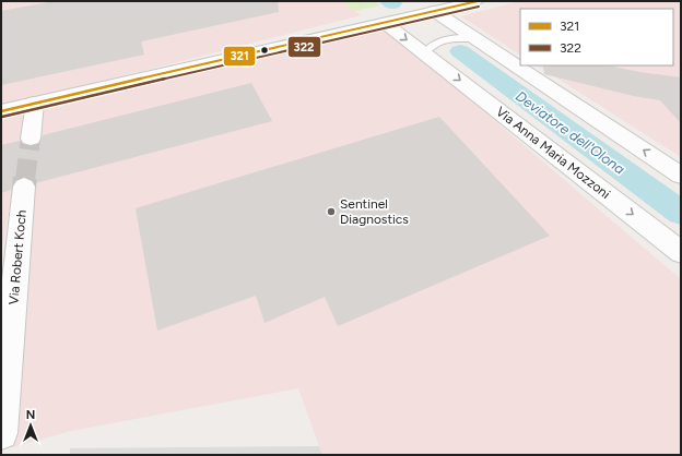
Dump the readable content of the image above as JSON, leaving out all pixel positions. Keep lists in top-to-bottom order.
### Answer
{
  "streets": {
    "street": ["Via Anna Maria Mozzoni", "Via Robert Koch"]
  },
  "water": ["Deviatore dell'Olona"],
  "places": ["Sentinel Diagnostics"],
  "lines": ["transit line 321", "transit line 322"],
  "legend": ["321", "322"],
  "north": "top"
}
